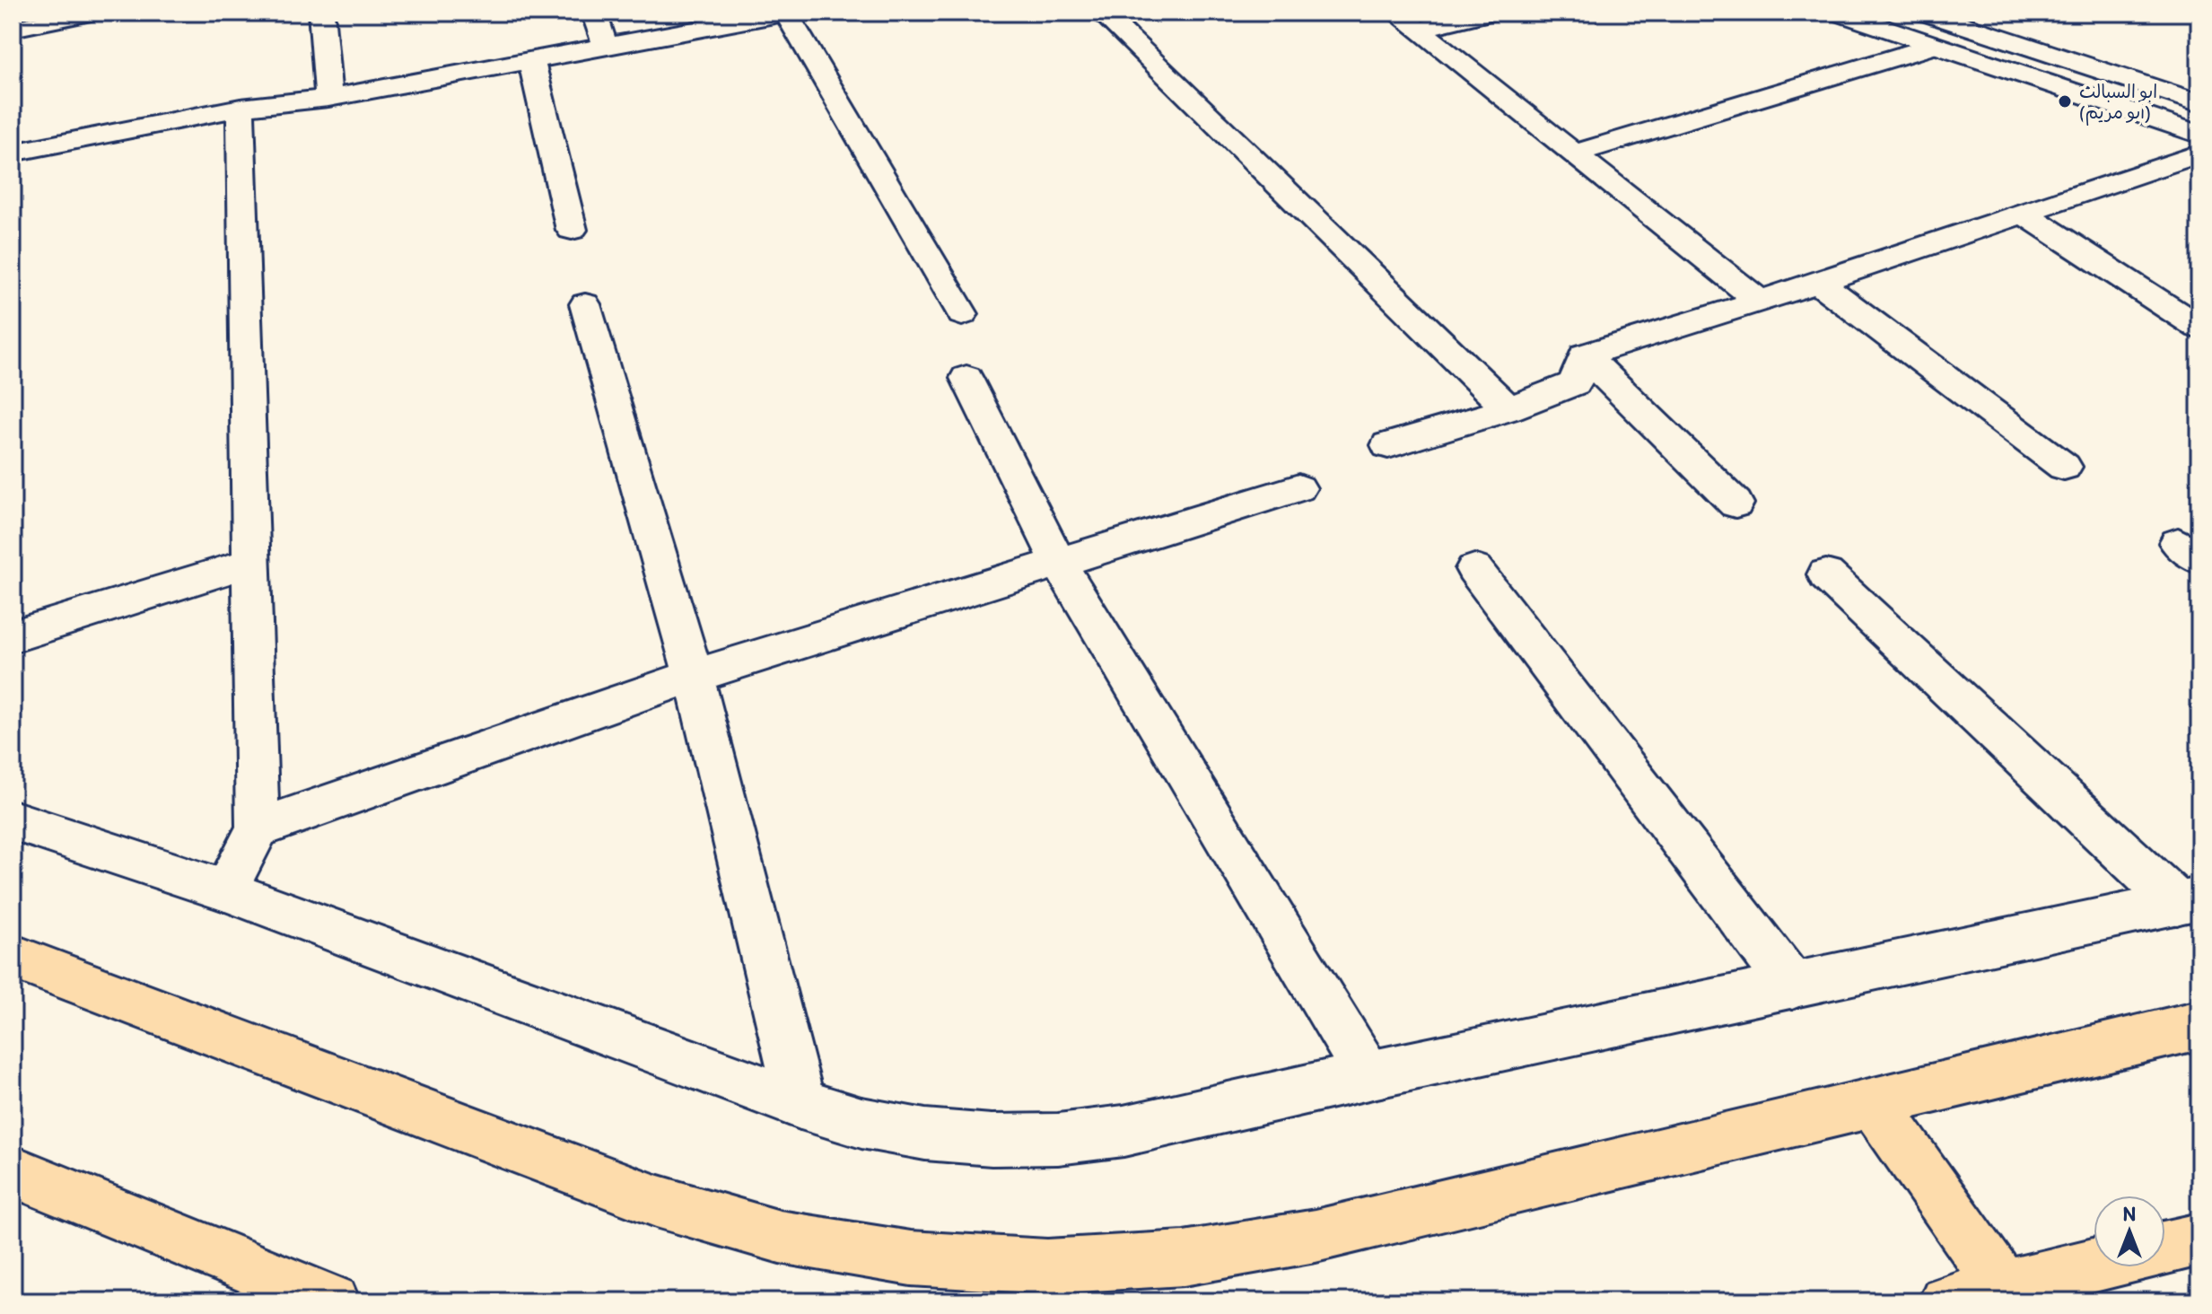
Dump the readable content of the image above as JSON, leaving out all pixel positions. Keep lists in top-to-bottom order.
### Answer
{
  "places": ["ابو السبالت (ابو مريم)"],
  "north": "top"
}
